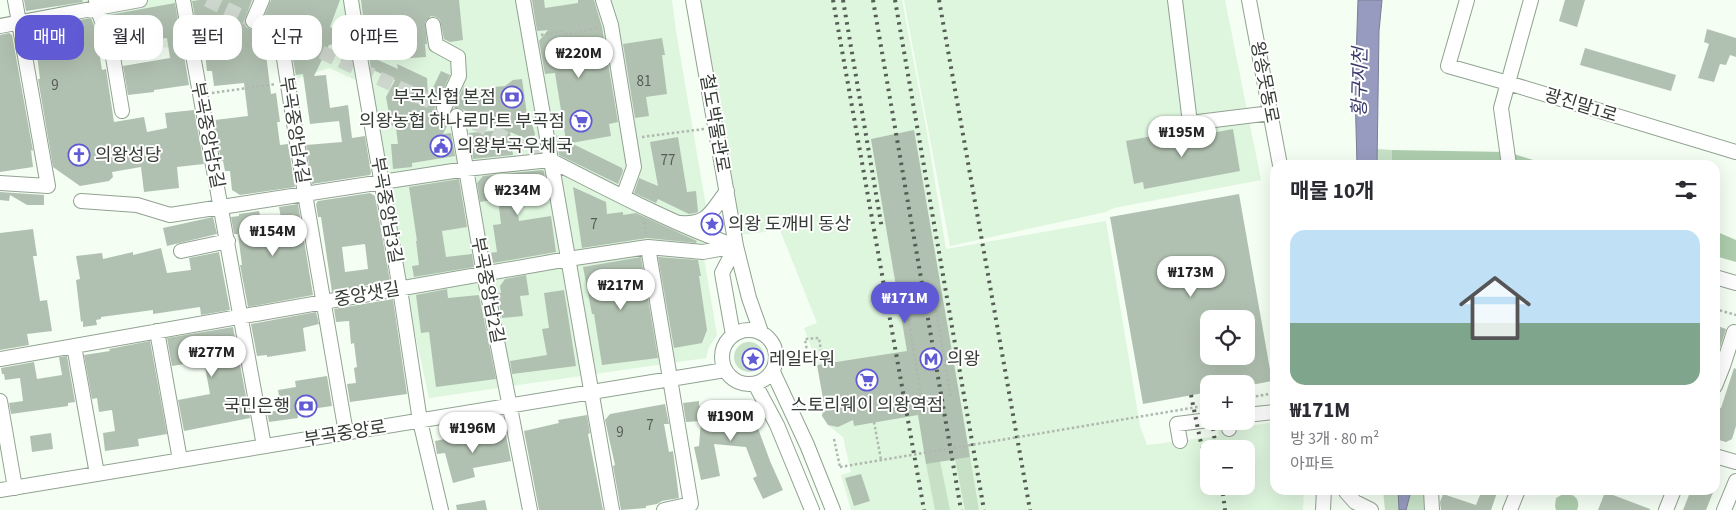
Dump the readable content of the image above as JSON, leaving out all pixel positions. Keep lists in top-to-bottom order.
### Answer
{
  "streets": {
    "street": [
      "왕송못동로",
      "광진말1로",
      "철도박물관로",
      "부곡중앙남4길",
      "부곡중앙남5길",
      "부곡중앙남3길",
      "부곡중앙남2길",
      "중앙샛길",
      "부곡중앙로"
    ]
  },
  "crossings": [
    ["철도박물관로", "중앙샛길"],
    ["철도박물관로", "부곡중앙로"],
    ["부곡중앙남4길", "중앙샛길"],
    ["부곡중앙남4길", "부곡중앙로"],
    ["부곡중앙남5길", "중앙샛길"],
    ["부곡중앙남5길", "부곡중앙로"],
    ["부곡중앙남3길", "중앙샛길"],
    ["부곡중앙남3길", "부곡중앙로"],
    ["부곡중앙남2길", "중앙샛길"],
    ["부곡중앙남2길", "부곡중앙로"]
  ],
  "water": ["황구지천"],
  "places": {
    "bank": ["부곡신협 본점", "국민은행"],
    "supermarket": ["의왕농협 하나로마트 부곡점", "스토리웨이 의왕역점"],
    "public building": ["의왕부곡우체국"],
    "church": ["의왕성당"],
    "place": ["의왕 도깨비 동상", "레일타워"],
    "metro station": ["의왕"]
  },
  "house_numbers": [
    "81",
    "9",
    "77",
    "7",
    "7",
    "9"
  ],
  "page": {
    "chip": [
      "매매",
      "월세",
      "필터",
      "신규",
      "아파트"
    ],
    "price": [
      "₩220M",
      "₩195M",
      "₩234M",
      "₩154M",
      "₩173M",
      "₩217M",
      "₩171M",
      "₩277M",
      "₩190M",
      "₩196M"
    ],
    "heading": "매물 10개",
    "list": [
      {
        "name": "₩171M",
        "note": "방 3개 · 80 m² · 아파트"
      }
    ],
    "map_buttons": ["+", "−"]
  }
}
